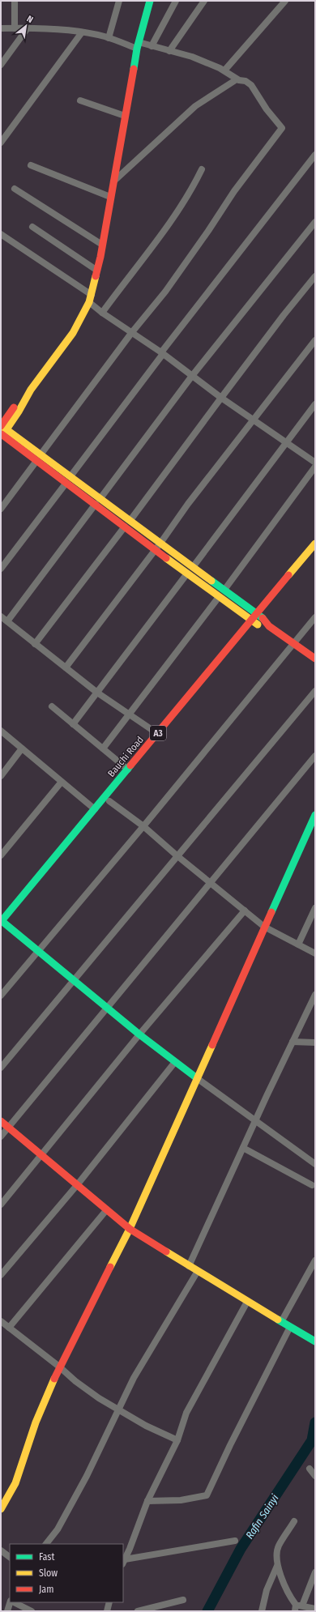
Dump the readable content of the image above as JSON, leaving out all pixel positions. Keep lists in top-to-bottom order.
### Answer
{
  "streets": {
    "main road": ["A3", "Bauchi Road"]
  },
  "water": ["Rafin Sainyi"],
  "legend": ["Fast", "Slow", "Jam"],
  "north": "top right"
}
